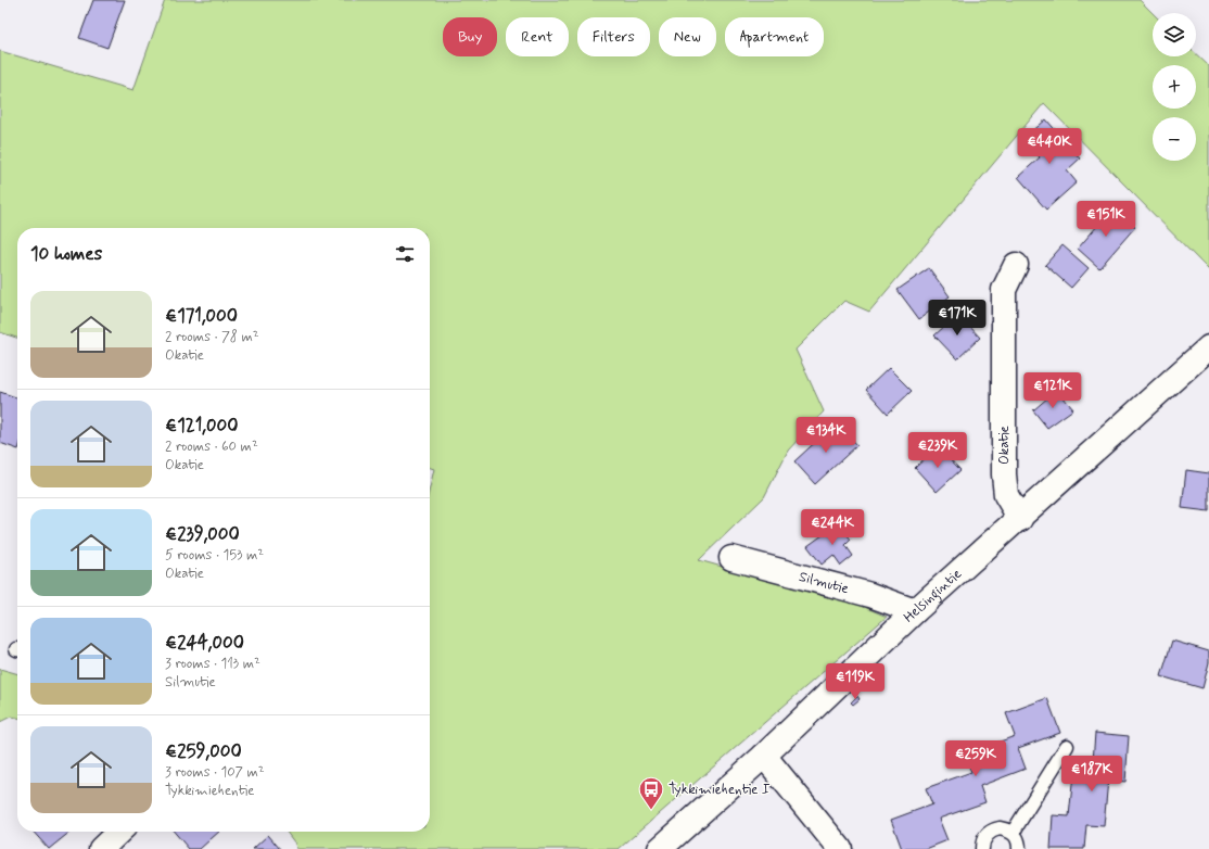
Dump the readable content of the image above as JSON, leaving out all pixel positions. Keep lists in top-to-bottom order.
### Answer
{
  "streets": {
    "main road": ["Okatie", "Silmutie", "Helsingintie"]
  },
  "crossings": [
    ["Okatie", "Helsingintie"],
    ["Silmutie", "Helsingintie"]
  ],
  "places": {
    "bus stop": ["Tykkimiehentie I"]
  },
  "page": {
    "map_buttons": ["+", "−"],
    "chip": [
      "Buy",
      "Rent",
      "Filters",
      "New",
      "Apartment"
    ],
    "price": [
      "€440K",
      "€151K",
      "€171K",
      "€121K",
      "€134K",
      "€239K",
      "€244K",
      "€119K",
      "€259K",
      "€187K"
    ],
    "heading": "10 homes",
    "list": [
      {
        "name": "€171,000",
        "note": "2 rooms · 78 m² · Okatie"
      },
      {
        "name": "€121,000",
        "note": "2 rooms · 60 m² · Okatie"
      },
      {
        "name": "€239,000",
        "note": "5 rooms · 153 m² · Okatie"
      },
      {
        "name": "€244,000",
        "note": "3 rooms · 113 m² · Silmutie"
      },
      {
        "name": "€259,000",
        "note": "3 rooms · 107 m² · Tykkimiehentie"
      }
    ]
  }
}
